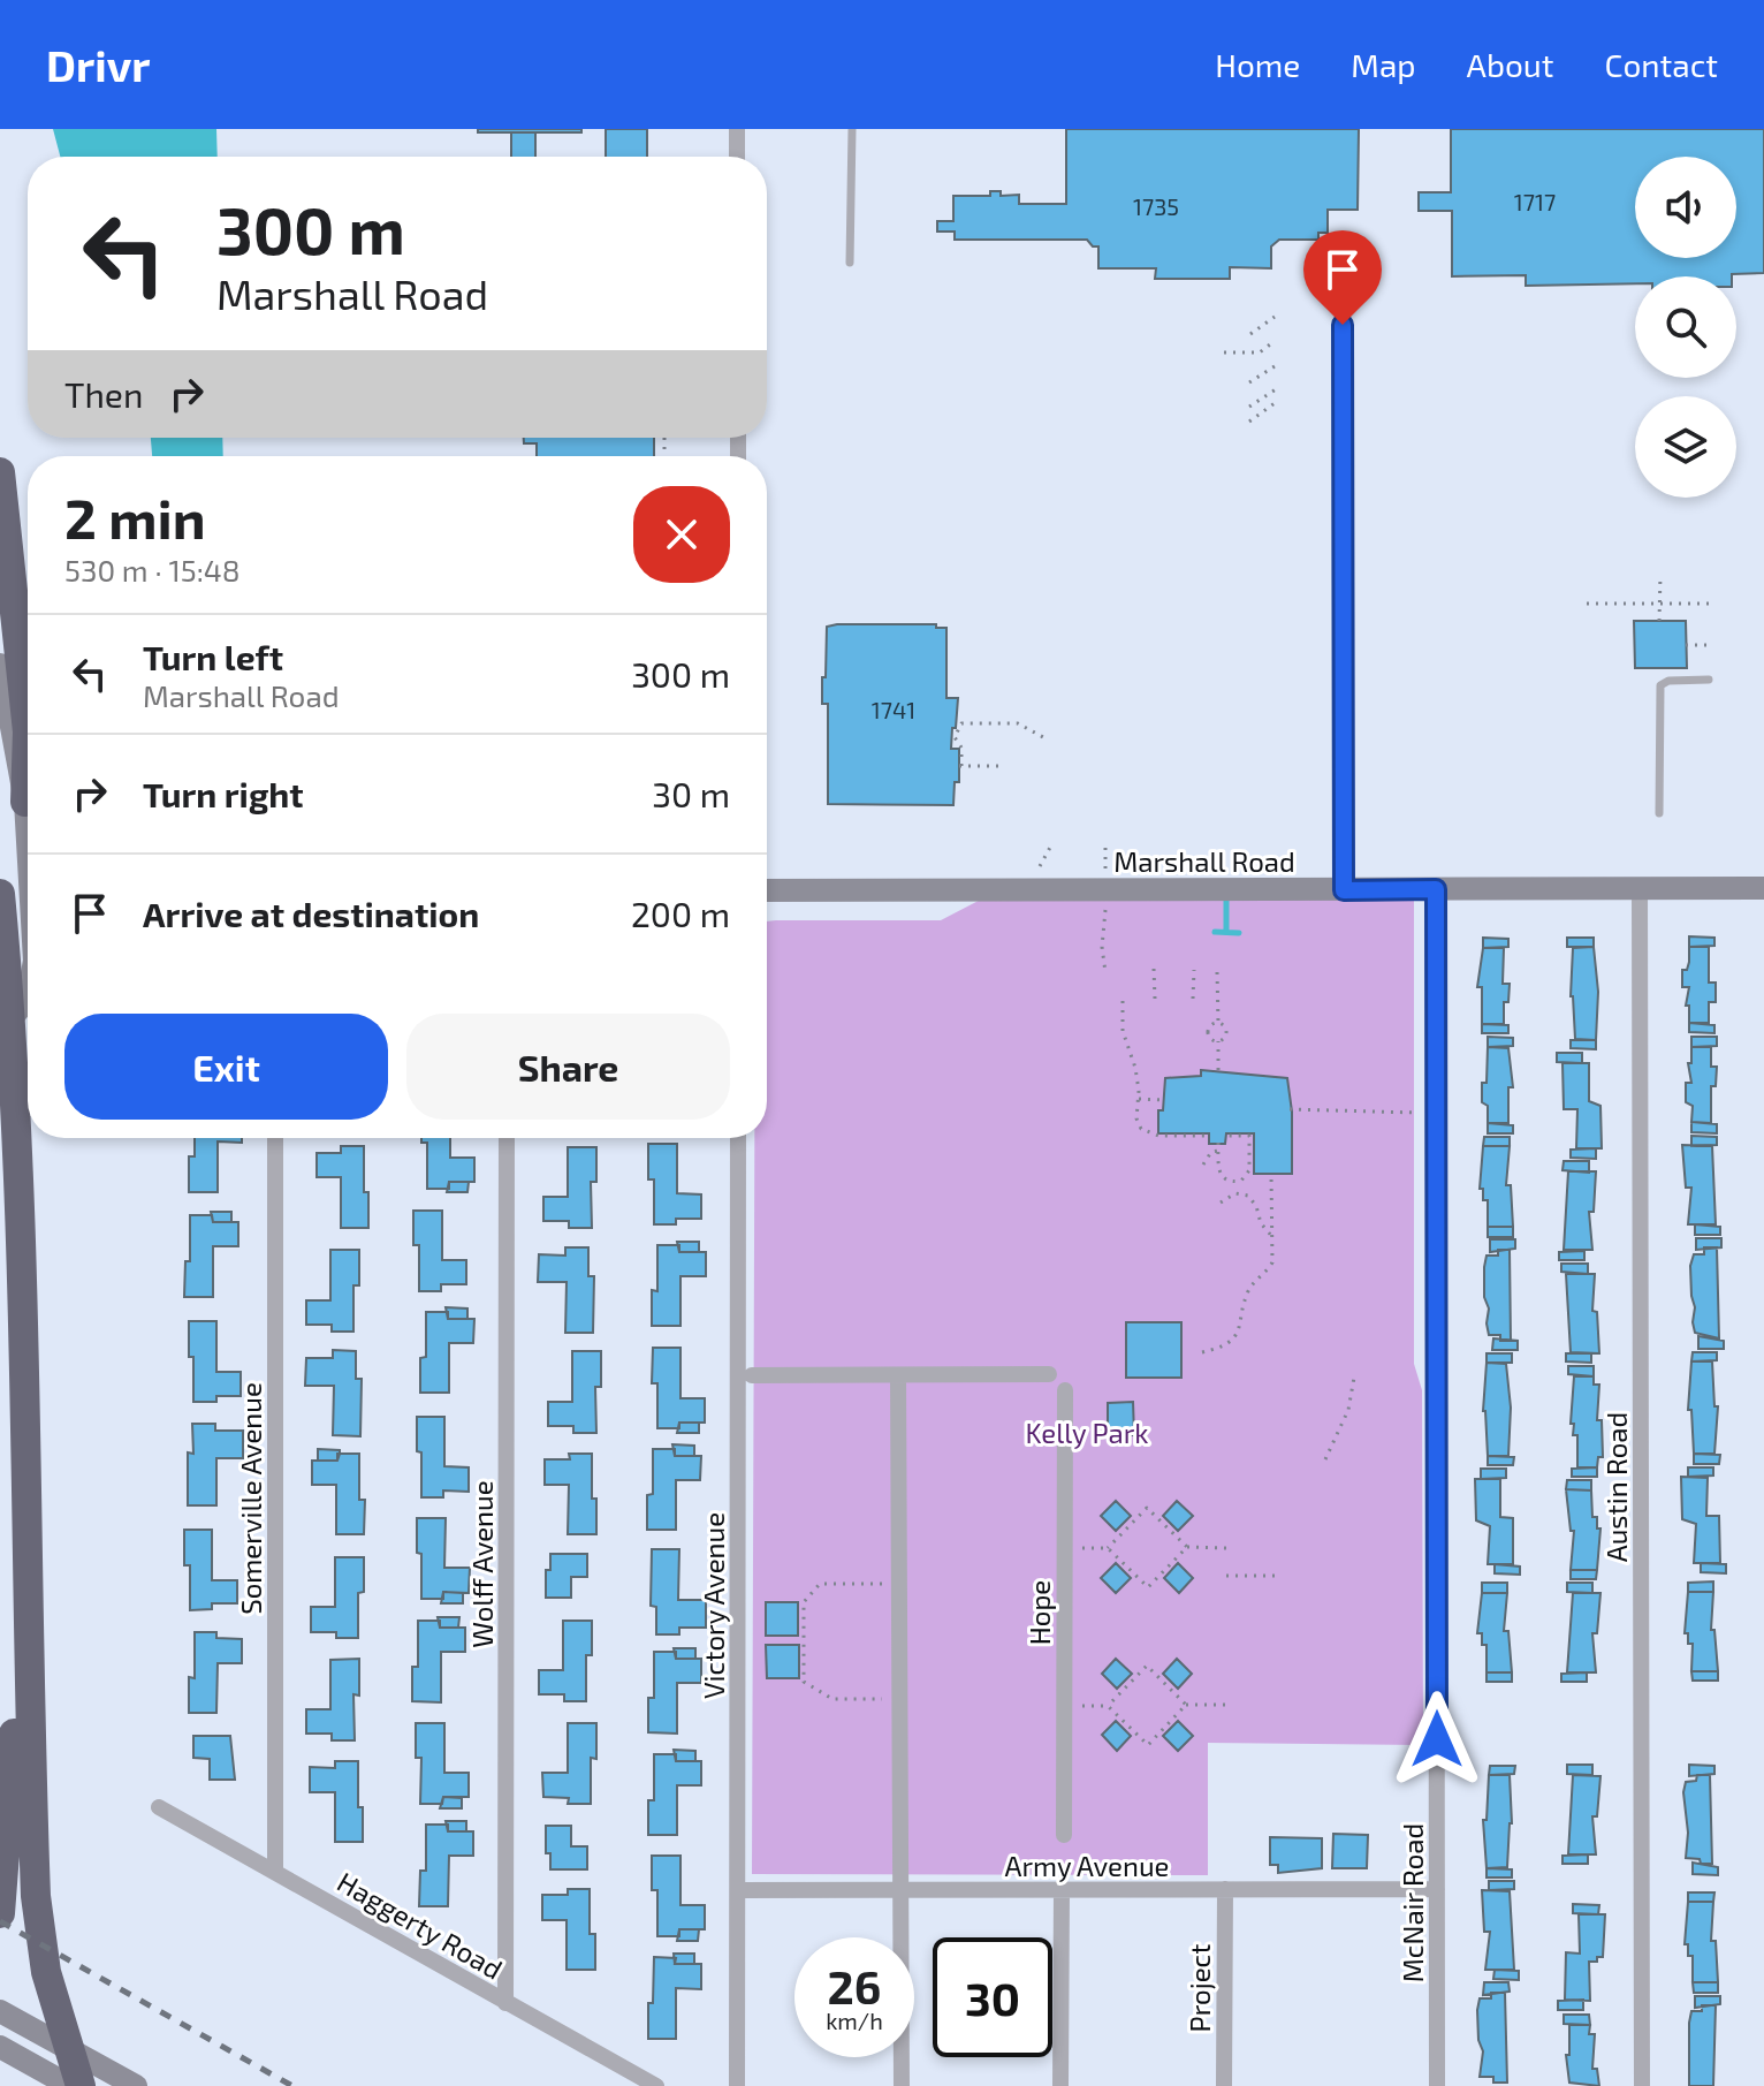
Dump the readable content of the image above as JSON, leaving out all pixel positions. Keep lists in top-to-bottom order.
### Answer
{
  "streets": {
    "street": [
      "Marshall Road",
      "Austin Road",
      "Somerville Avenue",
      "Wolff Avenue",
      "Victory Avenue",
      "Hope",
      "Army Avenue",
      "McNair Road",
      "Haggerty Road",
      "Project"
    ]
  },
  "crossings": [
    ["Marshall Road", "Austin Road"],
    ["Marshall Road", "McNair Road"],
    ["Somerville Avenue", "Haggerty Road"],
    ["Wolff Avenue", "Haggerty Road"],
    ["Victory Avenue", "Army Avenue"],
    ["Army Avenue", "McNair Road"],
    ["Army Avenue", "Project"]
  ],
  "parks": ["Kelly Park"],
  "house_numbers": ["1717", "1735", "1741"],
  "page": {
    "header": "Drivr",
    "nav": [
      "Home",
      "Map",
      "About",
      "Contact"
    ],
    "turn": ["300 m", "Marshall Road"],
    "then": "Then",
    "heading": ["2 min", "530 m · 15:48"],
    "list": [
      {
        "name": "Turn left",
        "note": "Marshall Road",
        "value": "300 m"
      },
      {
        "name": "Turn right",
        "value": "30 m"
      },
      {
        "name": "Arrive at destination",
        "value": "200 m"
      }
    ],
    "buttons": ["Exit", "Share"],
    "speed": "26 km/h",
    "limit": "30"
  }
}
